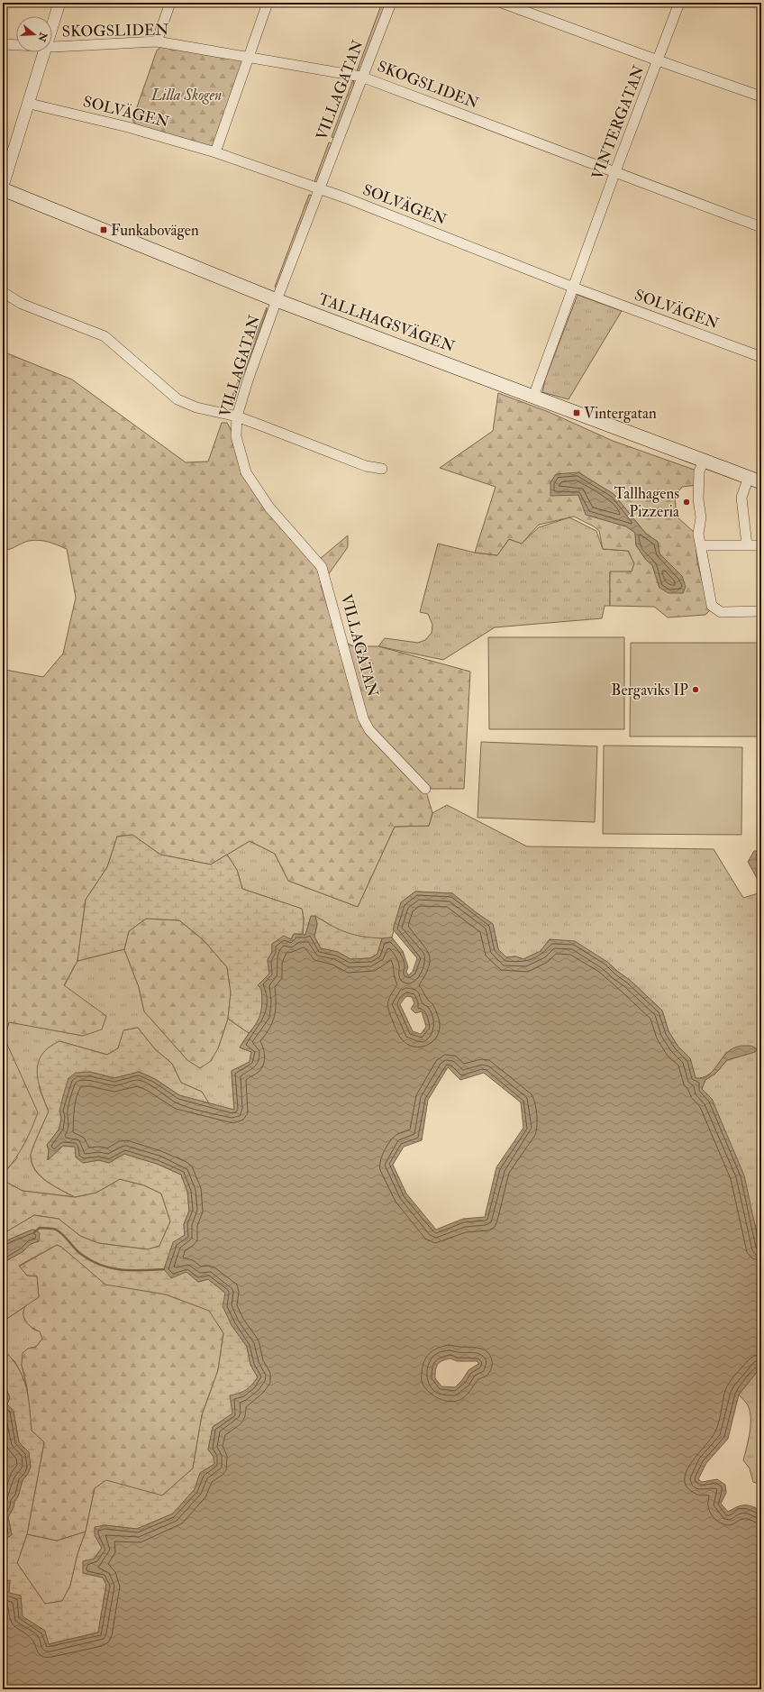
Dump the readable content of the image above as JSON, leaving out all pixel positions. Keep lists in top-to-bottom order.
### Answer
{
  "streets": {
    "main road": ["TALLHAGSVÄGEN"],
    "street": [
      "SKOGSLIDEN",
      "VILLAGATAN",
      "SOLVÄGEN",
      "VINTERGATAN"
    ]
  },
  "crossings": [
    ["SKOGSLIDEN", "VILLAGATAN"],
    ["SKOGSLIDEN", "VINTERGATAN"],
    ["VILLAGATAN", "SOLVÄGEN"],
    ["VILLAGATAN", "TALLHAGSVÄGEN"],
    ["SOLVÄGEN", "VINTERGATAN"],
    ["VINTERGATAN", "TALLHAGSVÄGEN"]
  ],
  "parks": ["Lilla Skogen"],
  "places": {
    "transit": ["Funkabovägen", "Vintergatan"],
    "other": ["Tallhagens Pizzeria", "Bergaviks IP"]
  },
  "north": "right"
}
